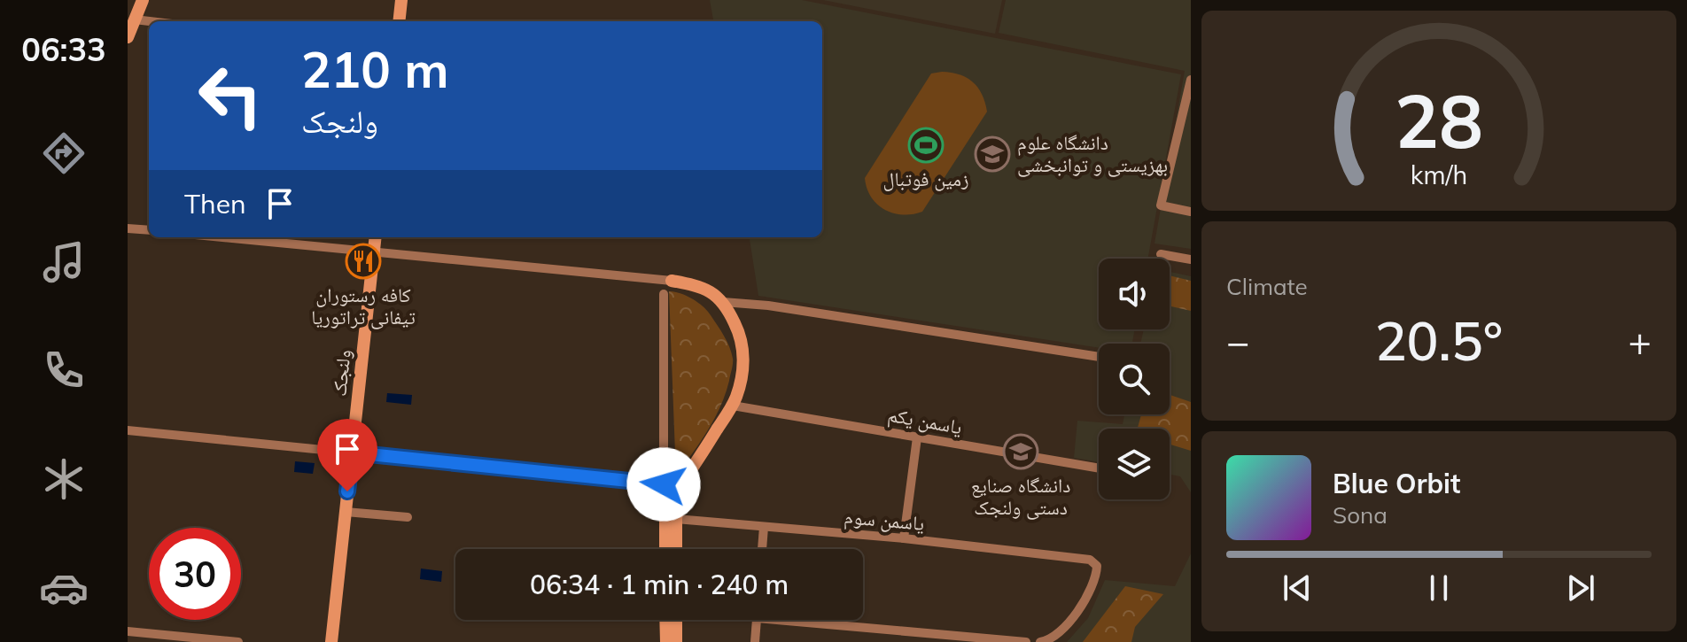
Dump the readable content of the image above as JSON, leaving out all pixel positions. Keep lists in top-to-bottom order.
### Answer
{
  "streets": {
    "street": ["ولنجک", "یاسمن یکم", "یاسمن سوم"]
  },
  "places": {
    "sports": ["زمین فوتبال"],
    "school or university": ["دانشگاه علوم بهزیستی و توانبخشی", "دانشگاه صنایع دستى ولنجک"],
    "restaurant": ["کافه رستوران تیفانی تراتوریا"]
  },
  "page": {
    "tabs": "06:33",
    "turn": ["210 m", "ولنجک"],
    "then": "Then",
    "tile": "Climate",
    "heat": ["−", "20.5°", "+"],
    "song": ["Blue Orbit", "Sona"],
    "limit": "30",
    "trip": "06:34 · 1 min · 240 m",
    "gauge": ["28", "km/h"]
  }
}
